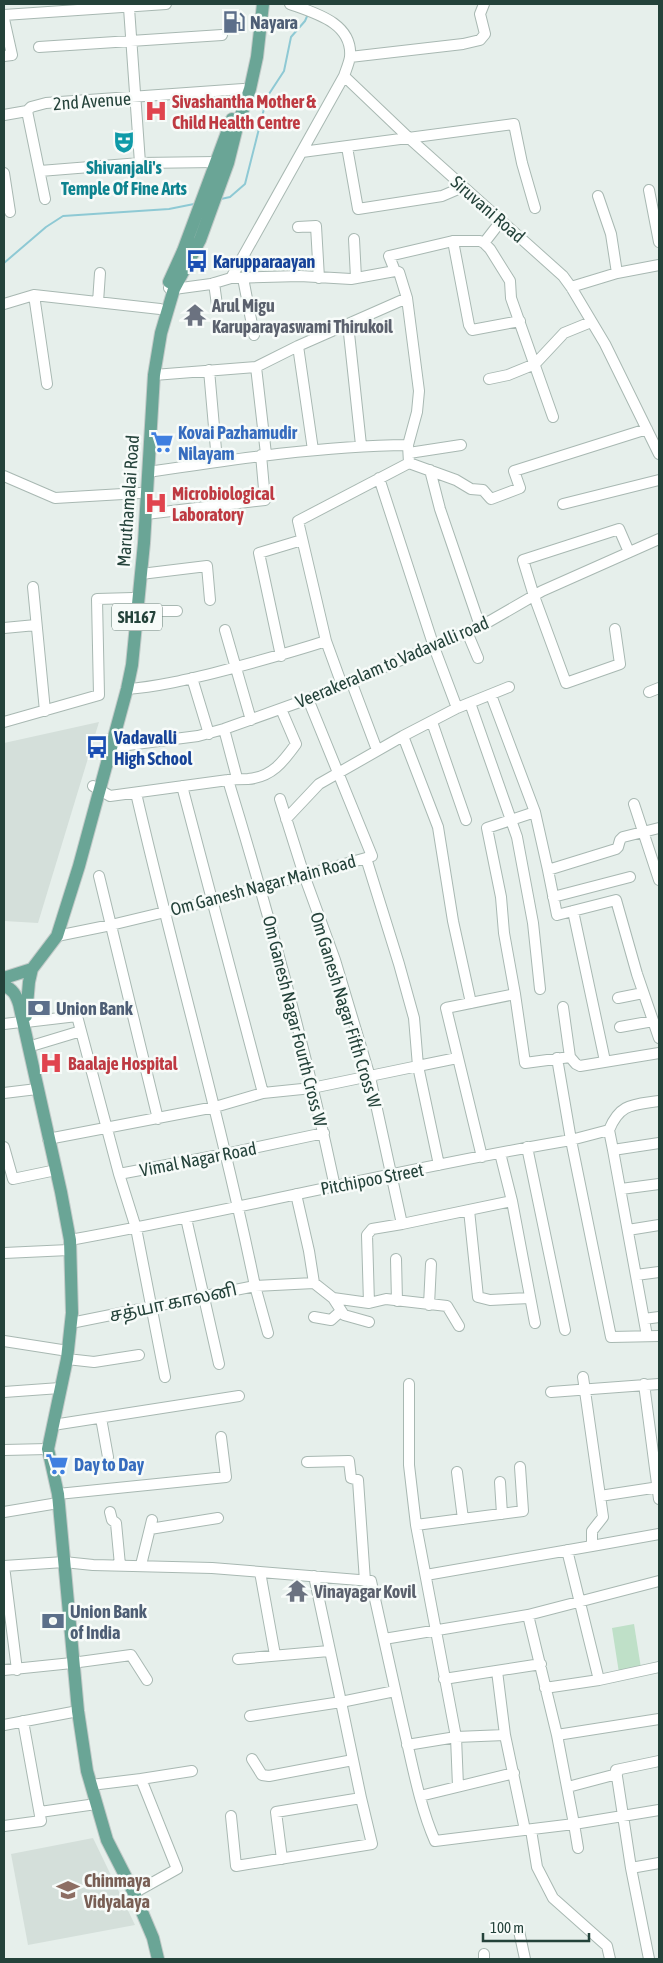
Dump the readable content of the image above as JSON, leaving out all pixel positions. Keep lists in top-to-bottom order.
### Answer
{
  "streets": {
    "main road": ["Maruthamalai Road", "SH167"],
    "street": [
      "2nd Avenue",
      "Siruvani Road",
      "Veerakeralam to Vadavalli road",
      "Om Ganesh Nagar Main Road",
      "Om Ganesh Nagar Fifth Cross W",
      "Om Ganesh Nagar Fourth Cross W",
      "Vimal Nagar Road",
      "Pitchipoo Street",
      "சத்யா காலனி"
    ]
  },
  "crossings": [
    ["2nd Avenue", "Maruthamalai Road"],
    ["Maruthamalai Road", "Veerakeralam to Vadavalli road"],
    ["Maruthamalai Road", "Om Ganesh Nagar Main Road"],
    ["Veerakeralam to Vadavalli road", "Om Ganesh Nagar Fourth Cross W"],
    ["Om Ganesh Nagar Main Road", "Om Ganesh Nagar Fifth Cross W"],
    ["Om Ganesh Nagar Main Road", "Om Ganesh Nagar Fourth Cross W"],
    ["Om Ganesh Nagar Main Road", "Pitchipoo Street"],
    ["Om Ganesh Nagar Main Road", "சத்யா காலனி"],
    ["Om Ganesh Nagar Fifth Cross W", "Pitchipoo Street"],
    ["Om Ganesh Nagar Fourth Cross W", "Vimal Nagar Road"],
    ["Om Ganesh Nagar Fourth Cross W", "Pitchipoo Street"],
    ["Vimal Nagar Road", "சத்யா காலனி"],
    ["Pitchipoo Street", "சத்யா காலனி"]
  ],
  "places": {
    "fuel station": ["Nayara"],
    "hospital": ["Sivashantha Mother & Child Health Centre", "Microbiological Laboratory", "Baalaje Hospital"],
    "theatre": ["Shivanjali's Temple Of Fine Arts"],
    "bus stop": ["Karupparaayan", "Vadavalli High School"],
    "temple": ["Arul Migu Karuparayaswami Thirukoil", "Vinayagar Kovil"],
    "supermarket": ["Kovai Pazhamudir Nilayam", "Day to Day"],
    "bank": ["Union Bank", "Union Bank of India"],
    "school or university": ["Chinmaya Vidyalaya"]
  },
  "scale_bar": "100 m"
}
